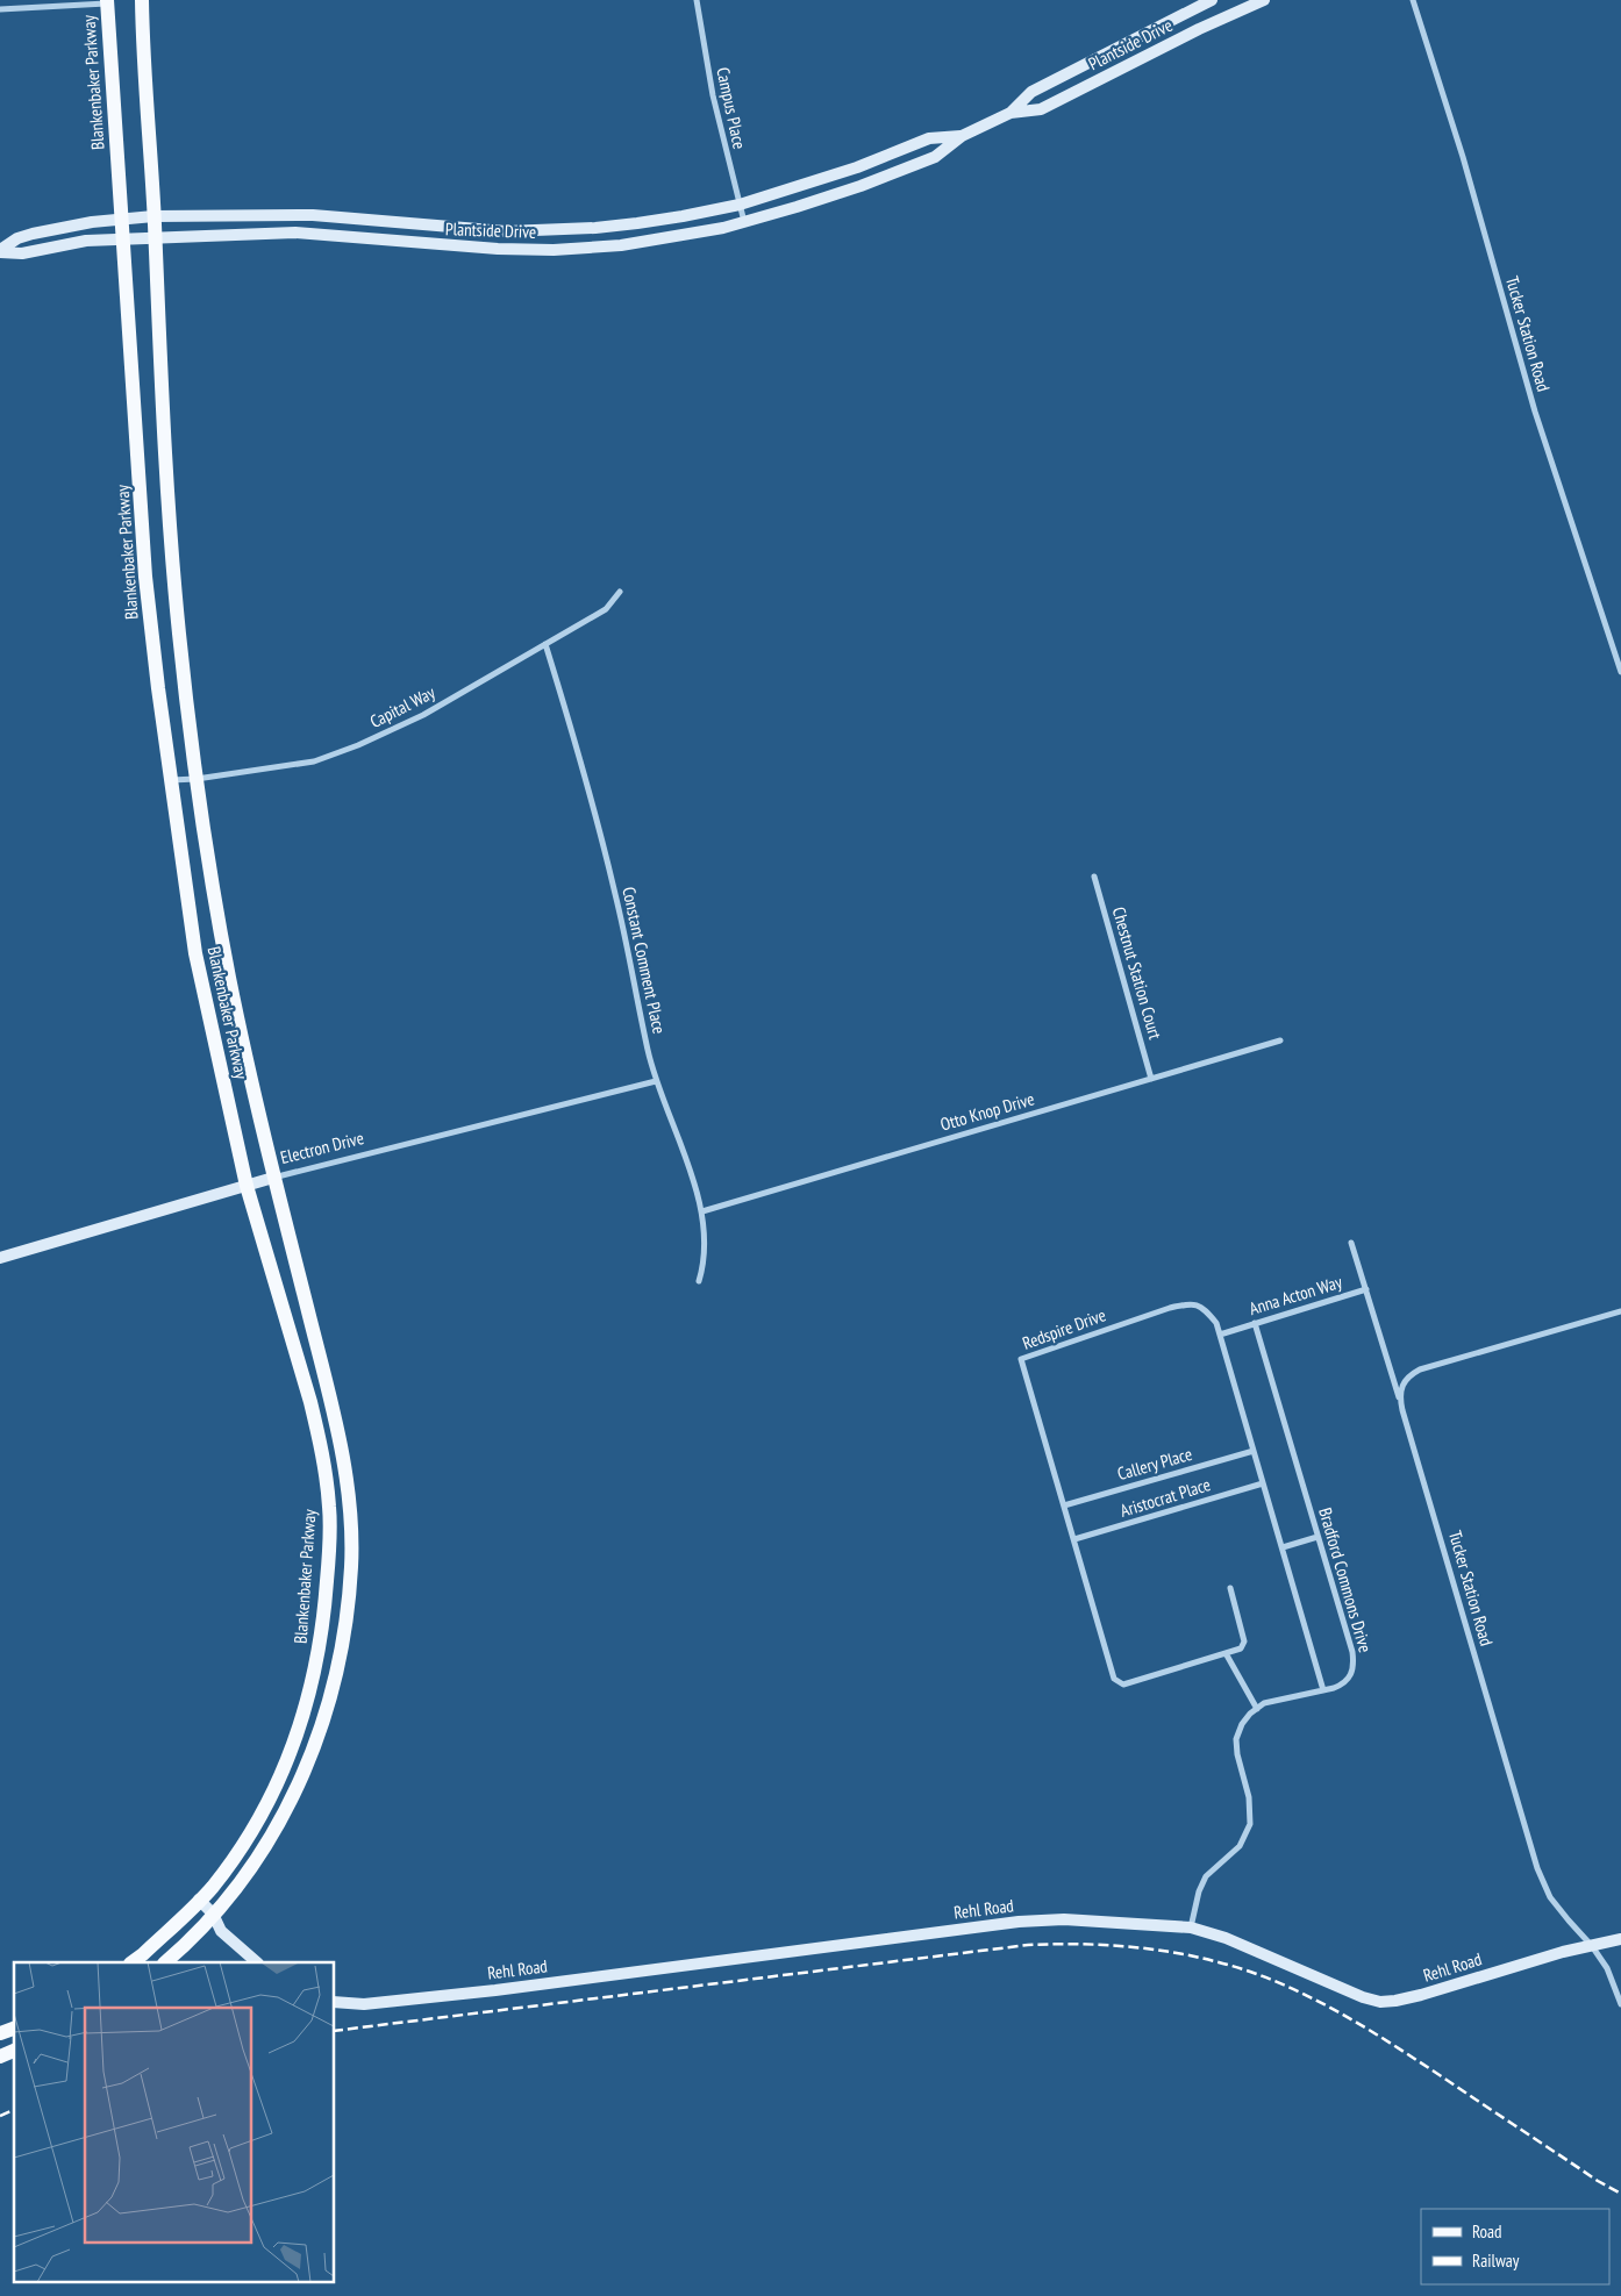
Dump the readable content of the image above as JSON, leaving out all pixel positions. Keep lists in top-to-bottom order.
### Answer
{
  "streets": {
    "main road": ["Blankenbaker Parkway"],
    "street": [
      "Plantside Drive",
      "Campus Place",
      "Tucker Station Road",
      "Capital Way",
      "Constant Comment Place",
      "Chestnut Station Court",
      "Otto Knop Drive",
      "Electron Drive",
      "Anna Acton Way",
      "Redspire Drive",
      "Callery Place",
      "Aristocrat Place",
      "Bradford Commons Drive",
      "Rehl Road"
    ]
  },
  "crossings": [
    ["Plantside Drive", "Blankenbaker Parkway"],
    ["Plantside Drive", "Campus Place"],
    ["Blankenbaker Parkway", "Capital Way"],
    ["Blankenbaker Parkway", "Electron Drive"],
    ["Tucker Station Road", "Anna Acton Way"],
    ["Tucker Station Road", "Rehl Road"],
    ["Capital Way", "Constant Comment Place"],
    ["Constant Comment Place", "Otto Knop Drive"],
    ["Constant Comment Place", "Electron Drive"],
    ["Chestnut Station Court", "Otto Knop Drive"],
    ["Anna Acton Way", "Redspire Drive"],
    ["Anna Acton Way", "Bradford Commons Drive"],
    ["Redspire Drive", "Callery Place"],
    ["Redspire Drive", "Aristocrat Place"],
    ["Redspire Drive", "Bradford Commons Drive"]
  ],
  "legend": ["Road", "Railway"]
}
